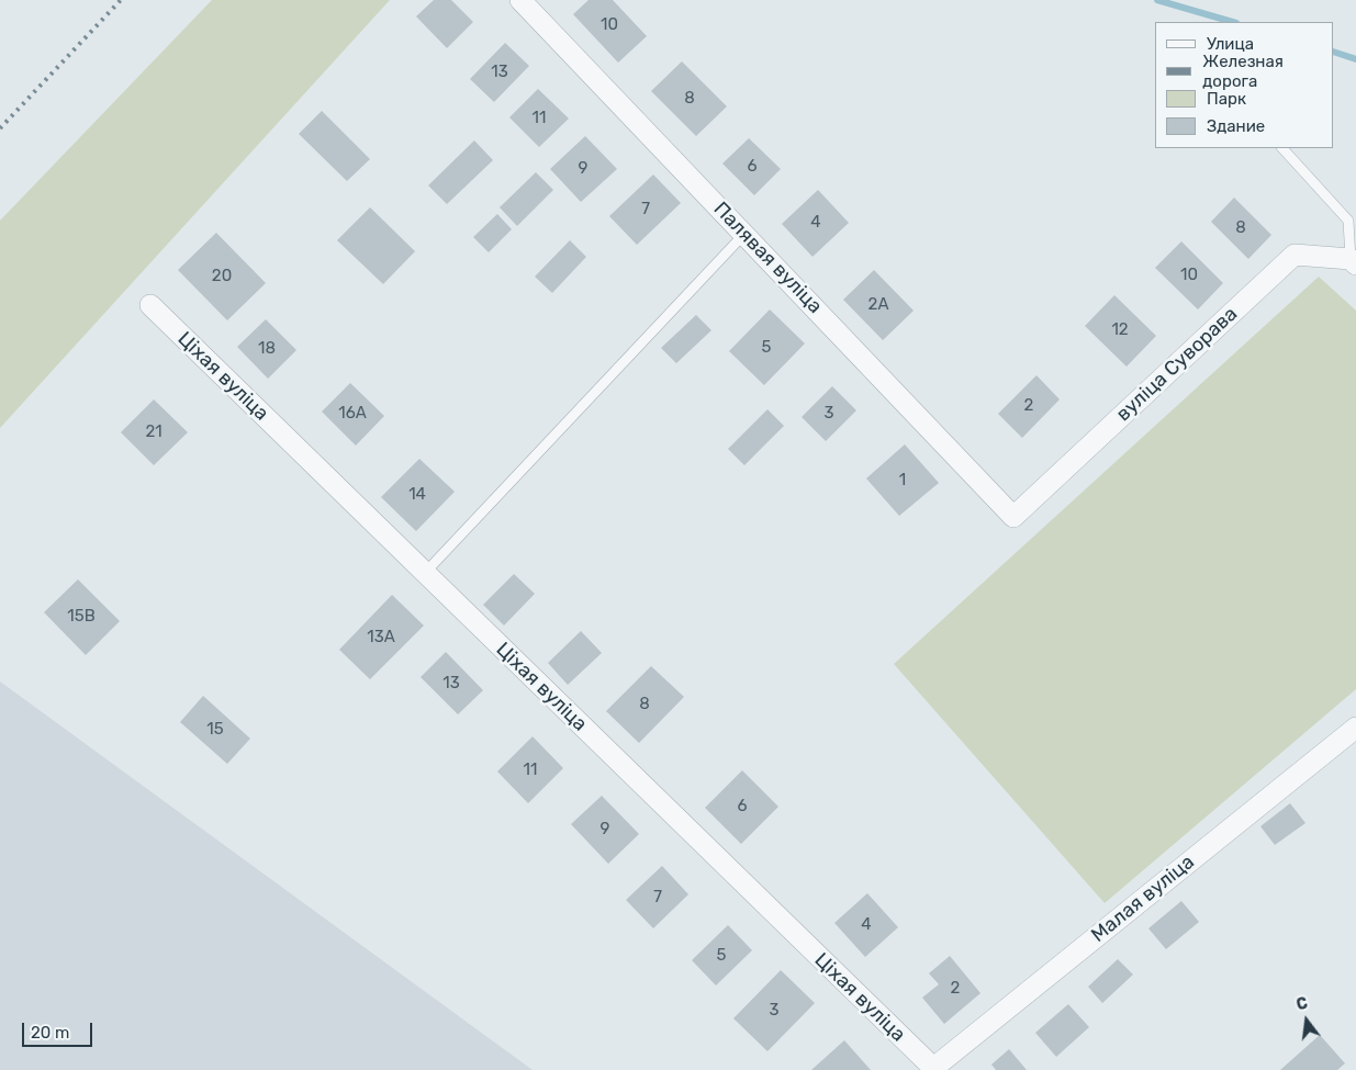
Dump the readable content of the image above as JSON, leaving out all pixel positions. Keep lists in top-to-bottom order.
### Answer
{
  "streets": {
    "street": [
      "Палявая вуліца",
      "вуліца Суворава",
      "Ціхая вуліца",
      "Малая вуліца"
    ]
  },
  "crossings": [
    ["Палявая вуліца", "вуліца Суворава"],
    ["Ціхая вуліца", "Малая вуліца"]
  ],
  "house_numbers": [
    "10",
    "13",
    "8",
    "11",
    "6",
    "9",
    "7",
    "4",
    "8",
    "10",
    "20",
    "2А",
    "12",
    "5",
    "18",
    "2",
    "16А",
    "3",
    "21",
    "1",
    "14",
    "15В",
    "13А",
    "13",
    "8",
    "15",
    "11",
    "6",
    "9",
    "7",
    "4",
    "5",
    "2",
    "3"
  ],
  "legend": [
    "Улица",
    "Железная дорога",
    "Парк",
    "Здание"
  ],
  "scale_bar": "20 m",
  "north": "top"
}
